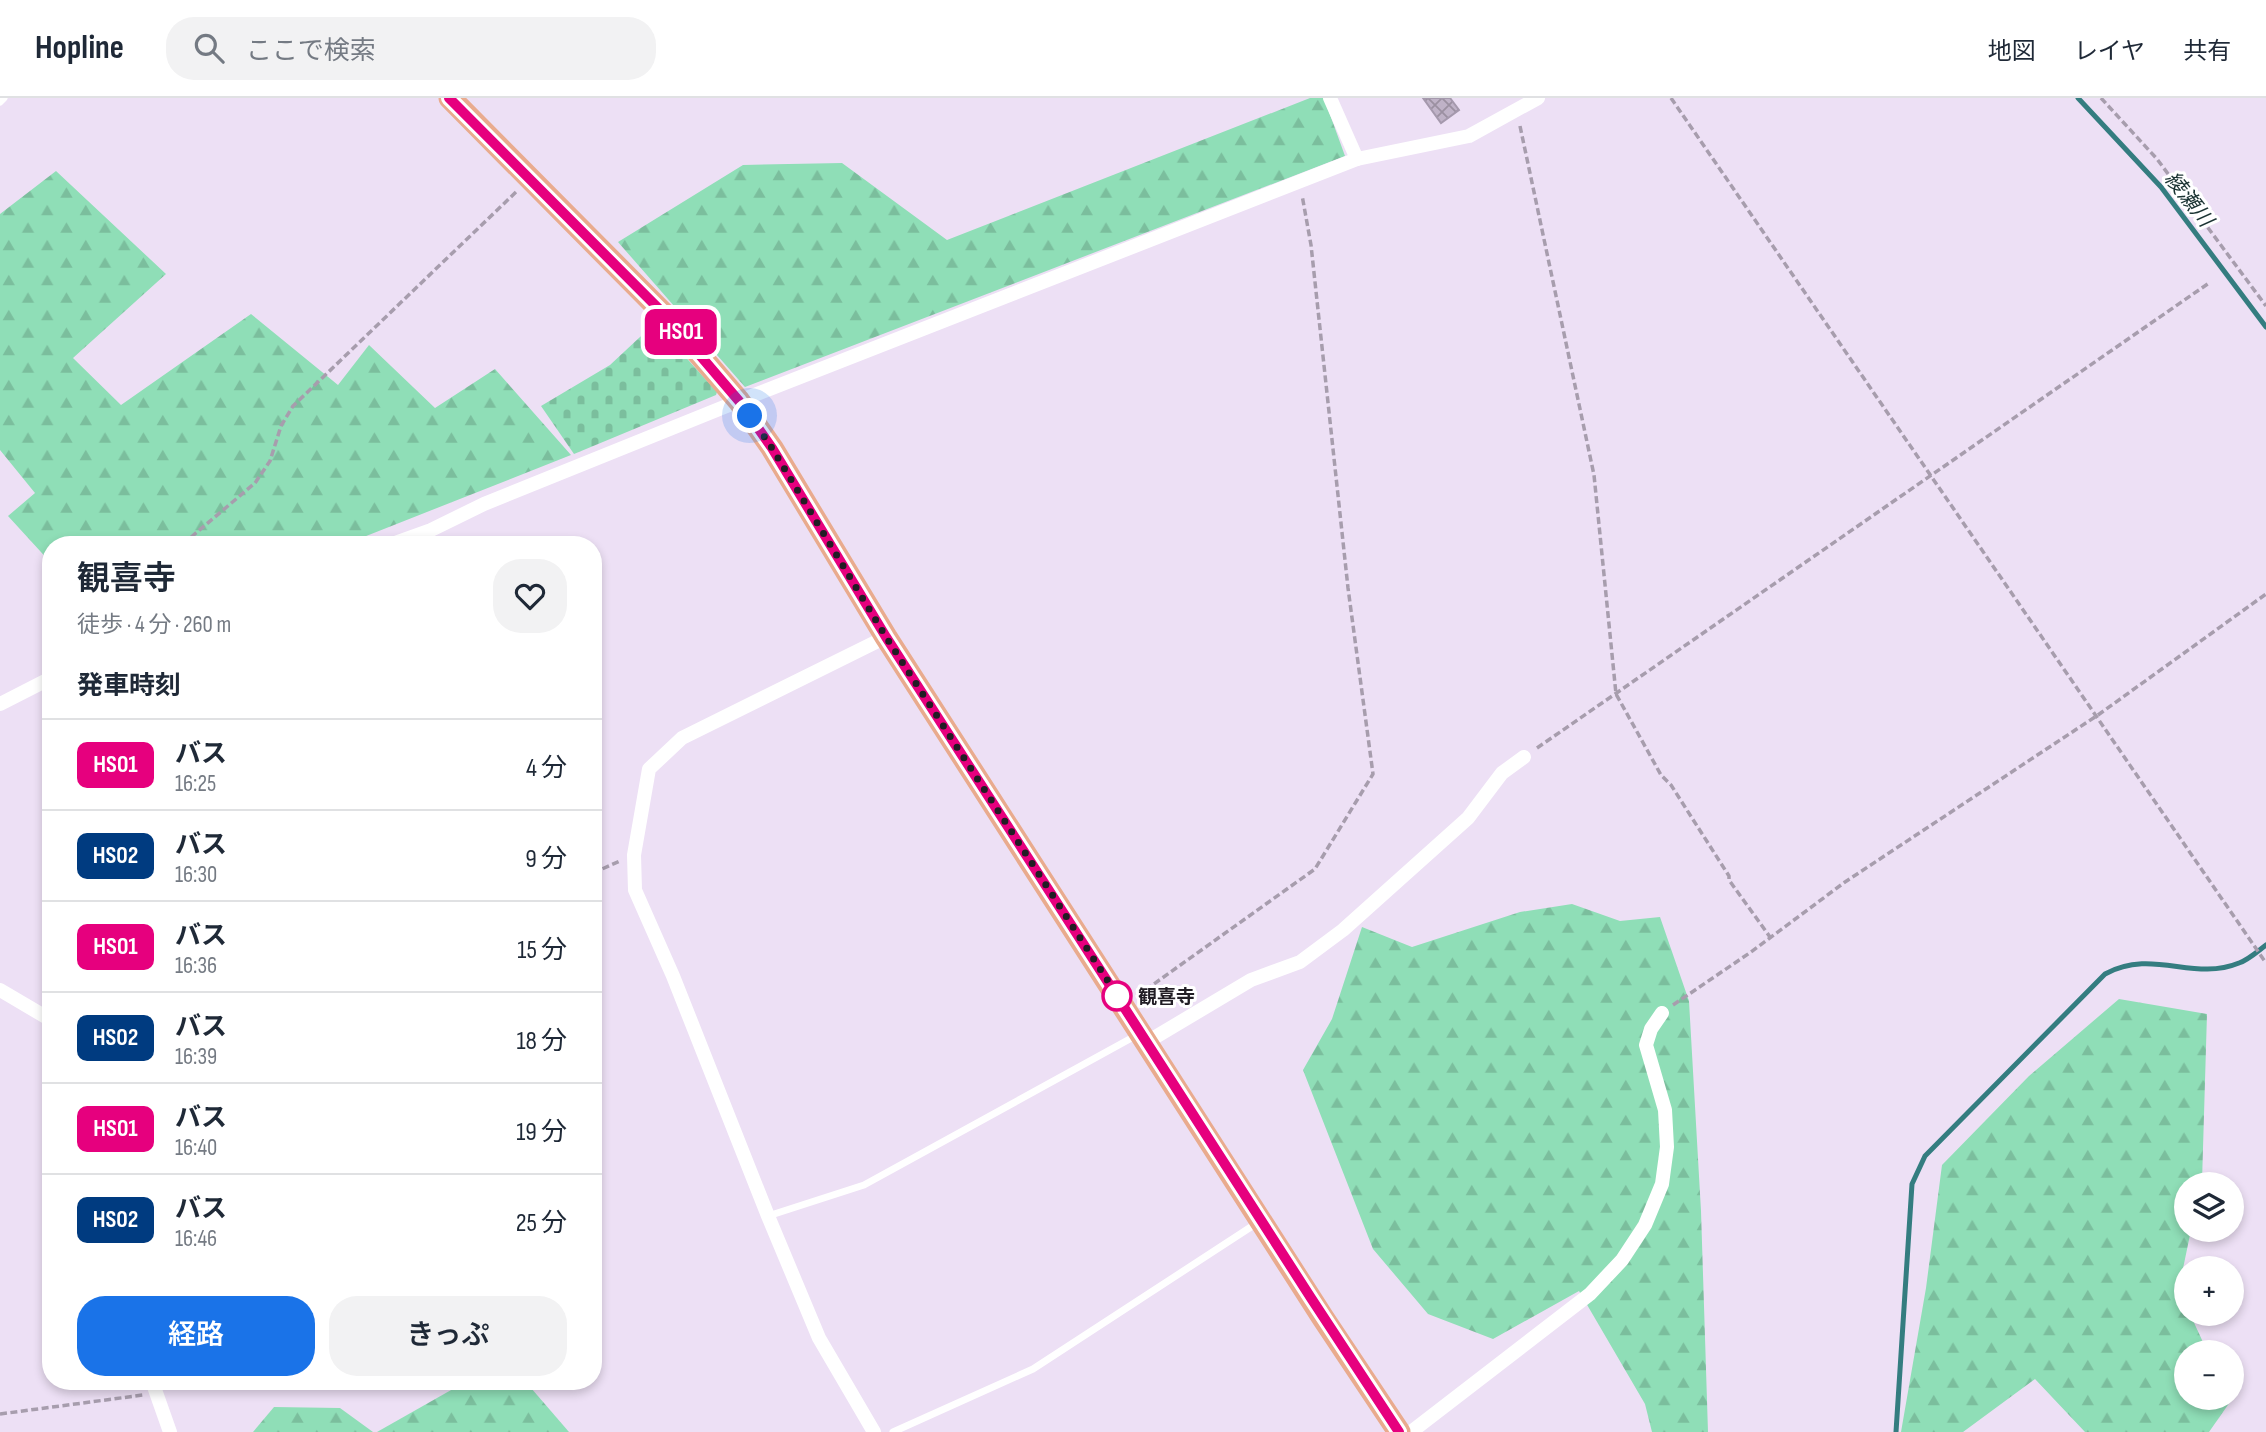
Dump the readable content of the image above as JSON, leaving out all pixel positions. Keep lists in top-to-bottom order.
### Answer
{
  "water": ["綾瀬川"],
  "places": ["観喜寺"],
  "lines": ["bus line HS01"],
  "page": {
    "header": "Hopline",
    "search": "ここで検索",
    "nav": ["地図", "レイヤ", "共有"],
    "on_map": "HS01",
    "heading": [
      ["観喜寺", "徒歩 · 4 分 · 260 m"],
      "発車時刻"
    ],
    "list": [
      {
        "mark": "HS01",
        "name": "バス",
        "note": "16:25",
        "value": "4 分"
      },
      {
        "mark": "HS02",
        "name": "バス",
        "note": "16:30",
        "value": "9 分"
      },
      {
        "mark": "HS01",
        "name": "バス",
        "note": "16:36",
        "value": "15 分"
      },
      {
        "mark": "HS02",
        "name": "バス",
        "note": "16:39",
        "value": "18 分"
      },
      {
        "mark": "HS01",
        "name": "バス",
        "note": "16:40",
        "value": "19 分"
      },
      {
        "mark": "HS02",
        "name": "バス",
        "note": "16:46",
        "value": "25 分"
      }
    ],
    "map_buttons": ["+", "−"],
    "buttons": ["経路", "きっぷ"]
  }
}
